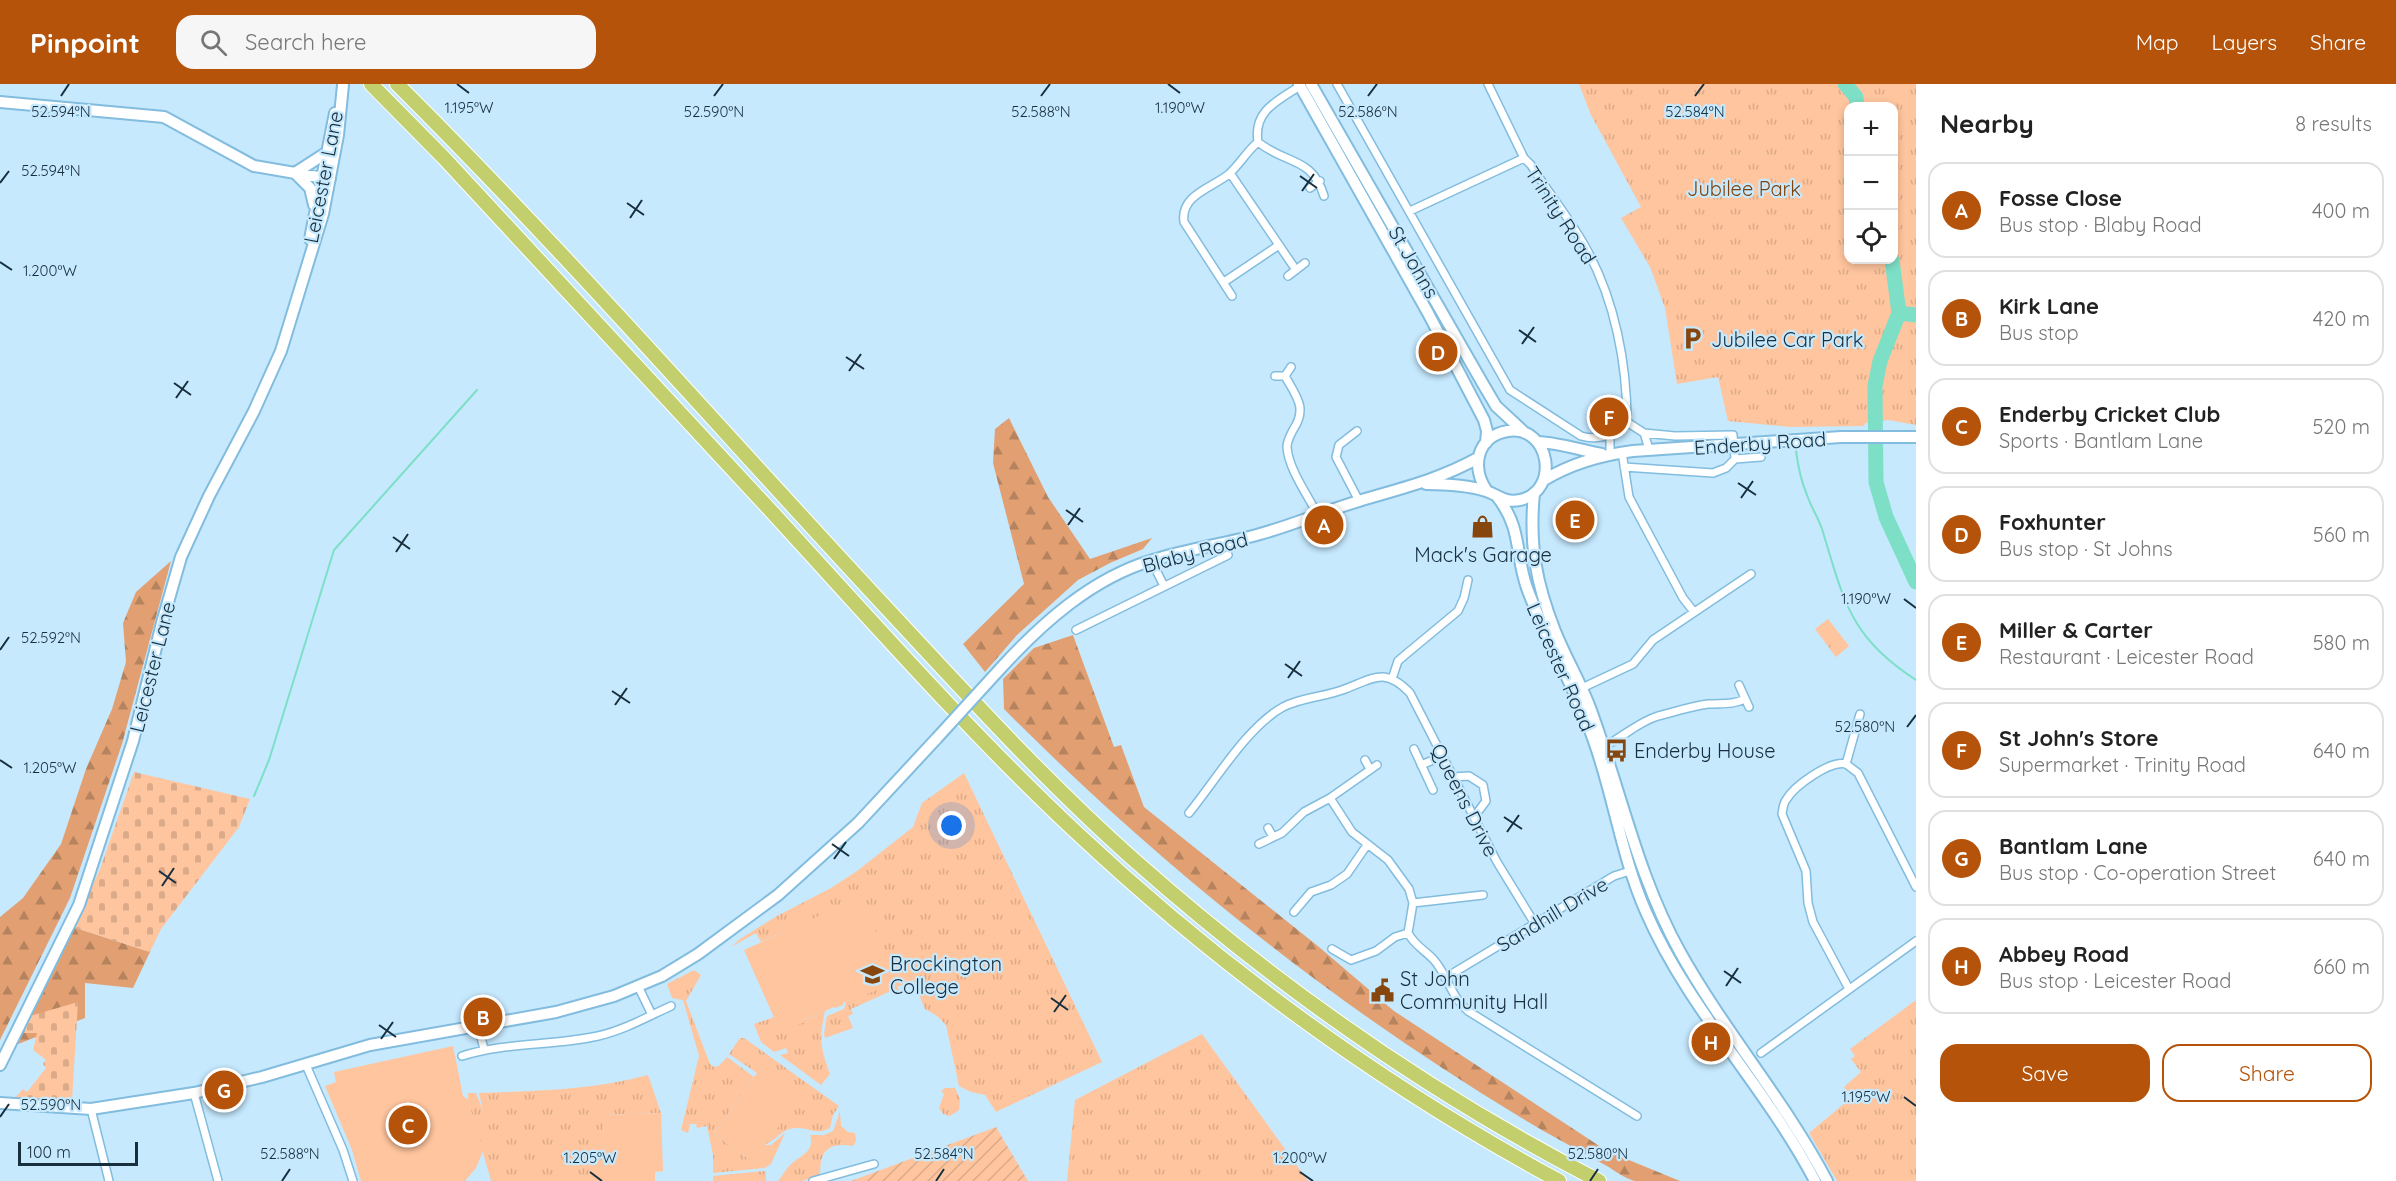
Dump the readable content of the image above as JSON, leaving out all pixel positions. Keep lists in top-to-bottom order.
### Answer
{
  "streets": {
    "main road": [
      "Leicester Lane",
      "St Johns",
      "Enderby Road",
      "Blaby Road",
      "Leicester Road"
    ],
    "street": ["Trinity Road", "Queens Drive", "Sandhill Drive"]
  },
  "crossings": [
    ["St Johns", "Enderby Road"],
    ["St Johns", "Blaby Road"],
    ["St Johns", "Leicester Road"],
    ["Enderby Road", "Blaby Road"],
    ["Enderby Road", "Leicester Road"],
    ["Blaby Road", "Leicester Road"],
    ["Leicester Road", "Sandhill Drive"],
    ["Queens Drive", "Sandhill Drive"]
  ],
  "parks": ["Jubilee Park"],
  "places": {
    "parking": ["Jubilee Car Park"],
    "shop": ["Mack's Garage"],
    "bus stop": ["Enderby House"],
    "school or university": ["Brockington College"],
    "public building": ["St John Community Hall"]
  },
  "scale_bar": "100 m",
  "page": {
    "header": "Pinpoint",
    "search": "Search here",
    "nav": ["Map", "Layers", "Share"],
    "heading": ["Nearby", "8 results"],
    "map_buttons": ["+", "−"],
    "list": [
      {
        "mark": "A",
        "name": "Fosse Close",
        "note": "Bus stop · Blaby Road",
        "value": "400 m"
      },
      {
        "mark": "B",
        "name": "Kirk Lane",
        "note": "Bus stop",
        "value": "420 m"
      },
      {
        "mark": "C",
        "name": "Enderby Cricket Club",
        "note": "Sports · Bantlam Lane",
        "value": "520 m"
      },
      {
        "mark": "D",
        "name": "Foxhunter",
        "note": "Bus stop · St Johns",
        "value": "560 m"
      },
      {
        "mark": "E",
        "name": "Miller & Carter",
        "note": "Restaurant · Leicester Road",
        "value": "580 m"
      },
      {
        "mark": "F",
        "name": "St John's Store",
        "note": "Supermarket · Trinity Road",
        "value": "640 m"
      },
      {
        "mark": "G",
        "name": "Bantlam Lane",
        "note": "Bus stop · Co-operation Street",
        "value": "640 m"
      },
      {
        "mark": "H",
        "name": "Abbey Road",
        "note": "Bus stop · Leicester Road",
        "value": "660 m"
      }
    ],
    "pins": [
      "D",
      "F",
      "E",
      "A",
      "B",
      "H",
      "G",
      "C"
    ],
    "buttons": ["Save", "Share"],
    "scale": "100 m"
  },
  "coordinates": [
    "1.195°W",
    "1.190°W",
    "52.594°N",
    "52.590°N",
    "52.588°N",
    "52.586°N",
    "52.584°N",
    "1.200°W",
    "52.592°N",
    "52.580°N",
    "1.205°W"
  ]
}
